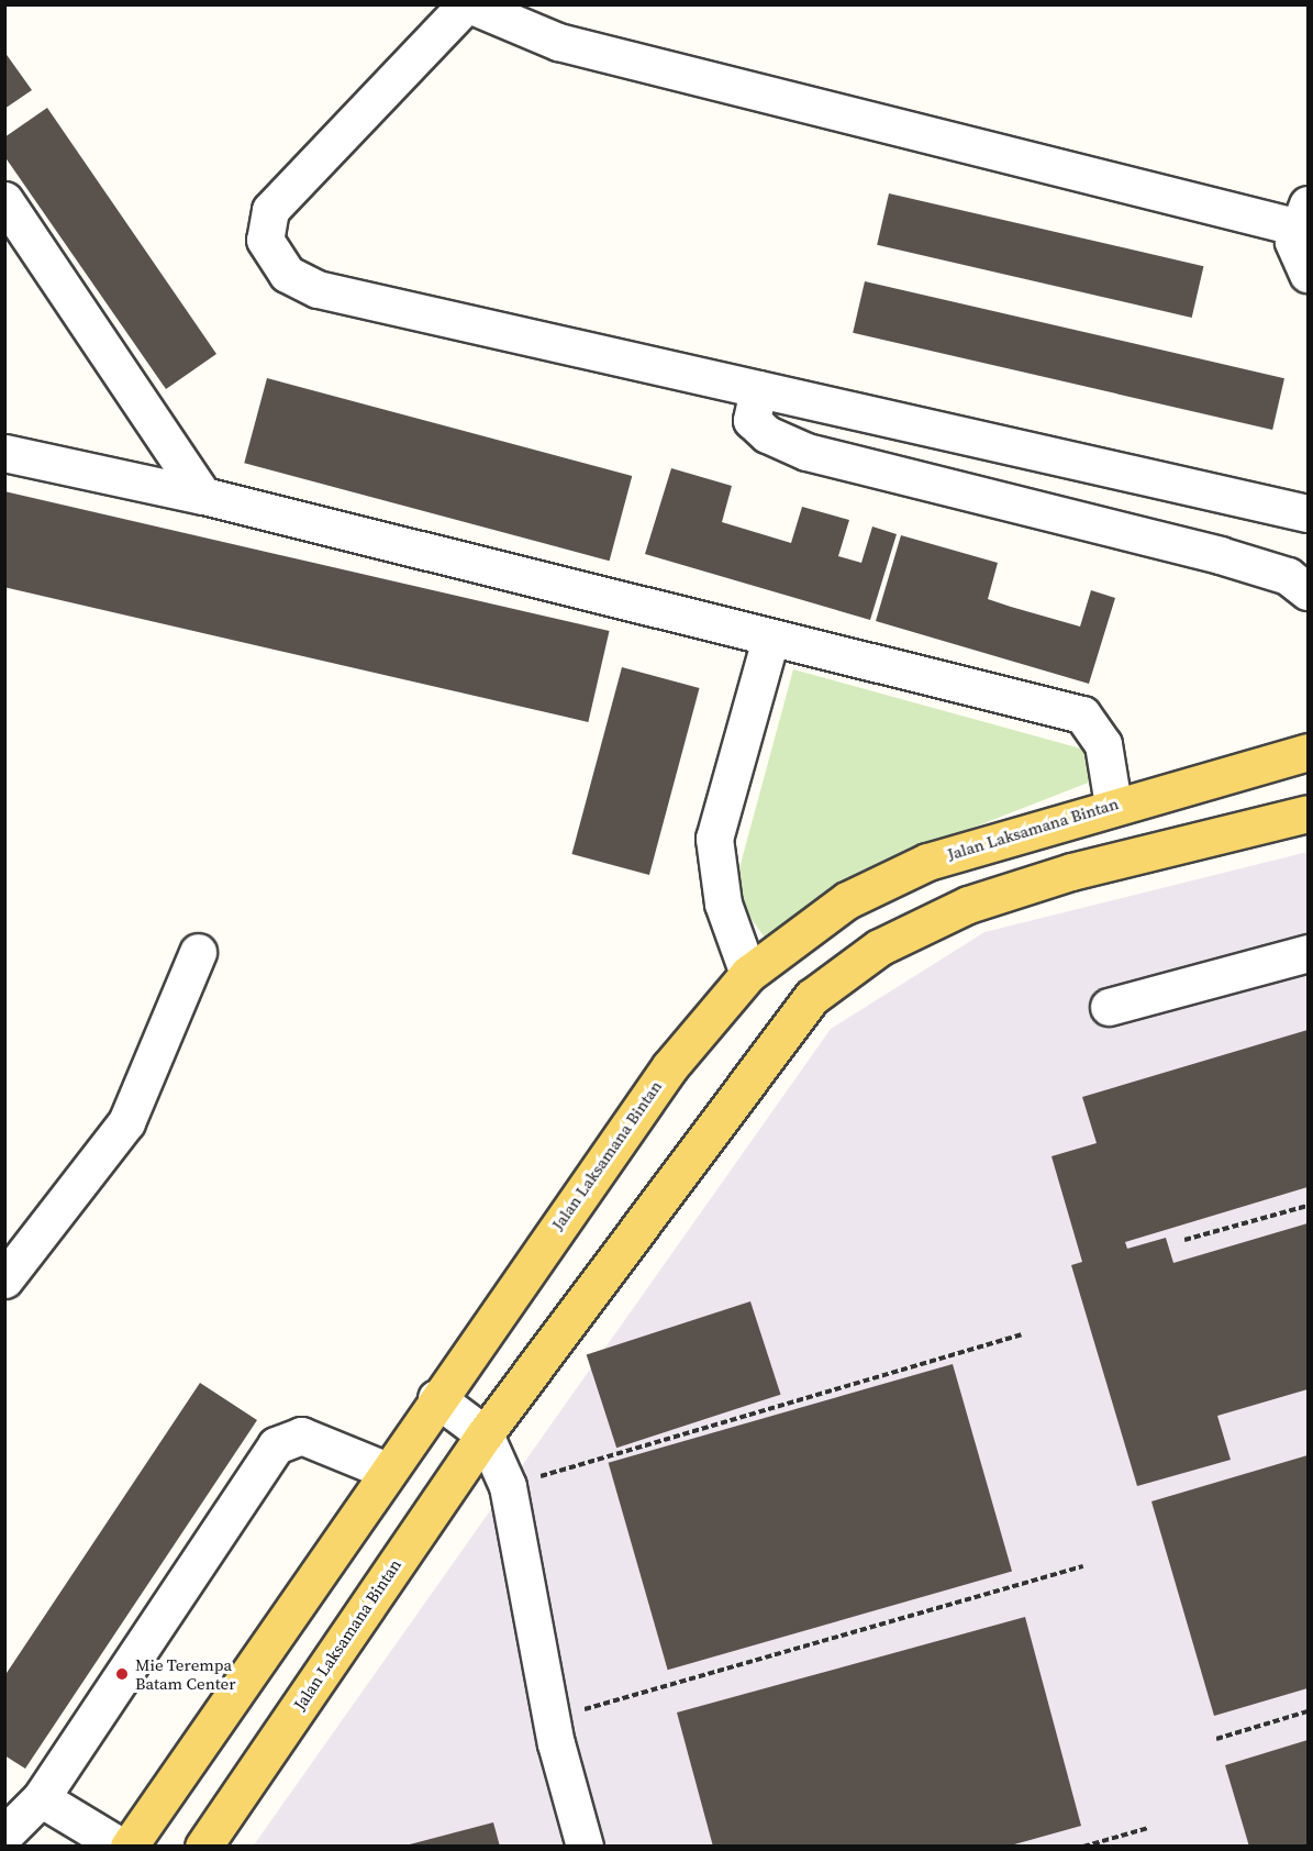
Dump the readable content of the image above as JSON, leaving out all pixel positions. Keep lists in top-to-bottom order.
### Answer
{
  "streets": {
    "main road": ["Jalan Laksamana Bintan"]
  },
  "places": ["Mie Terempa Batam Center"]
}
